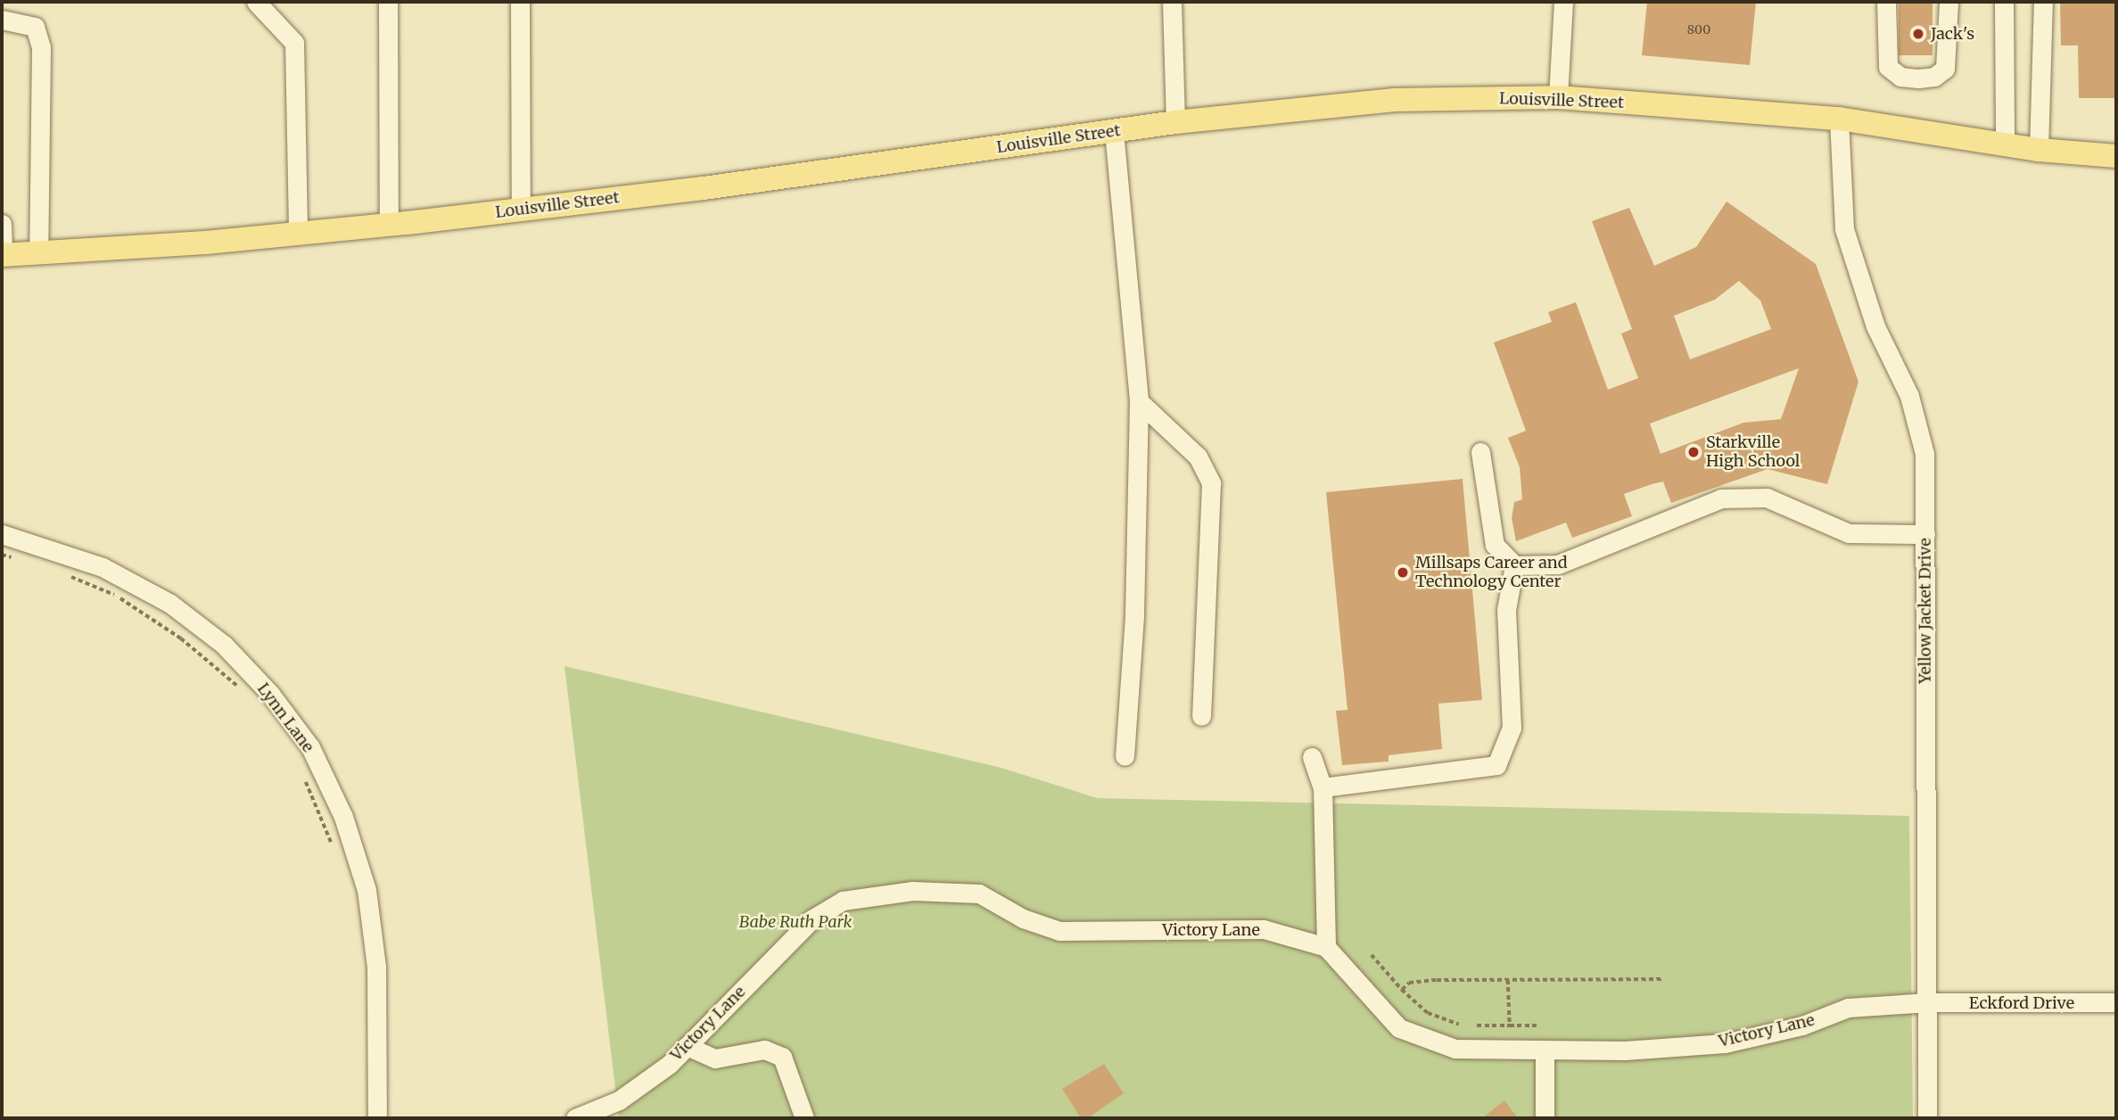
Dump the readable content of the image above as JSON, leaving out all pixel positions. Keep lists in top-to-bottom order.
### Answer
{
  "streets": {
    "main road": ["Louisville Street"],
    "street": [
      "Yellow Jacket Drive",
      "Lynn Lane",
      "Victory Lane",
      "Eckford Drive"
    ]
  },
  "crossings": [
    ["Louisville Street", "Yellow Jacket Drive"],
    ["Yellow Jacket Drive", "Victory Lane"],
    ["Yellow Jacket Drive", "Eckford Drive"],
    ["Victory Lane", "Eckford Drive"]
  ],
  "parks": ["Babe Ruth Park"],
  "places": ["Jack's", "Starkville High School", "Millsaps Career and Technology Center"],
  "house_numbers": ["800"]
}
